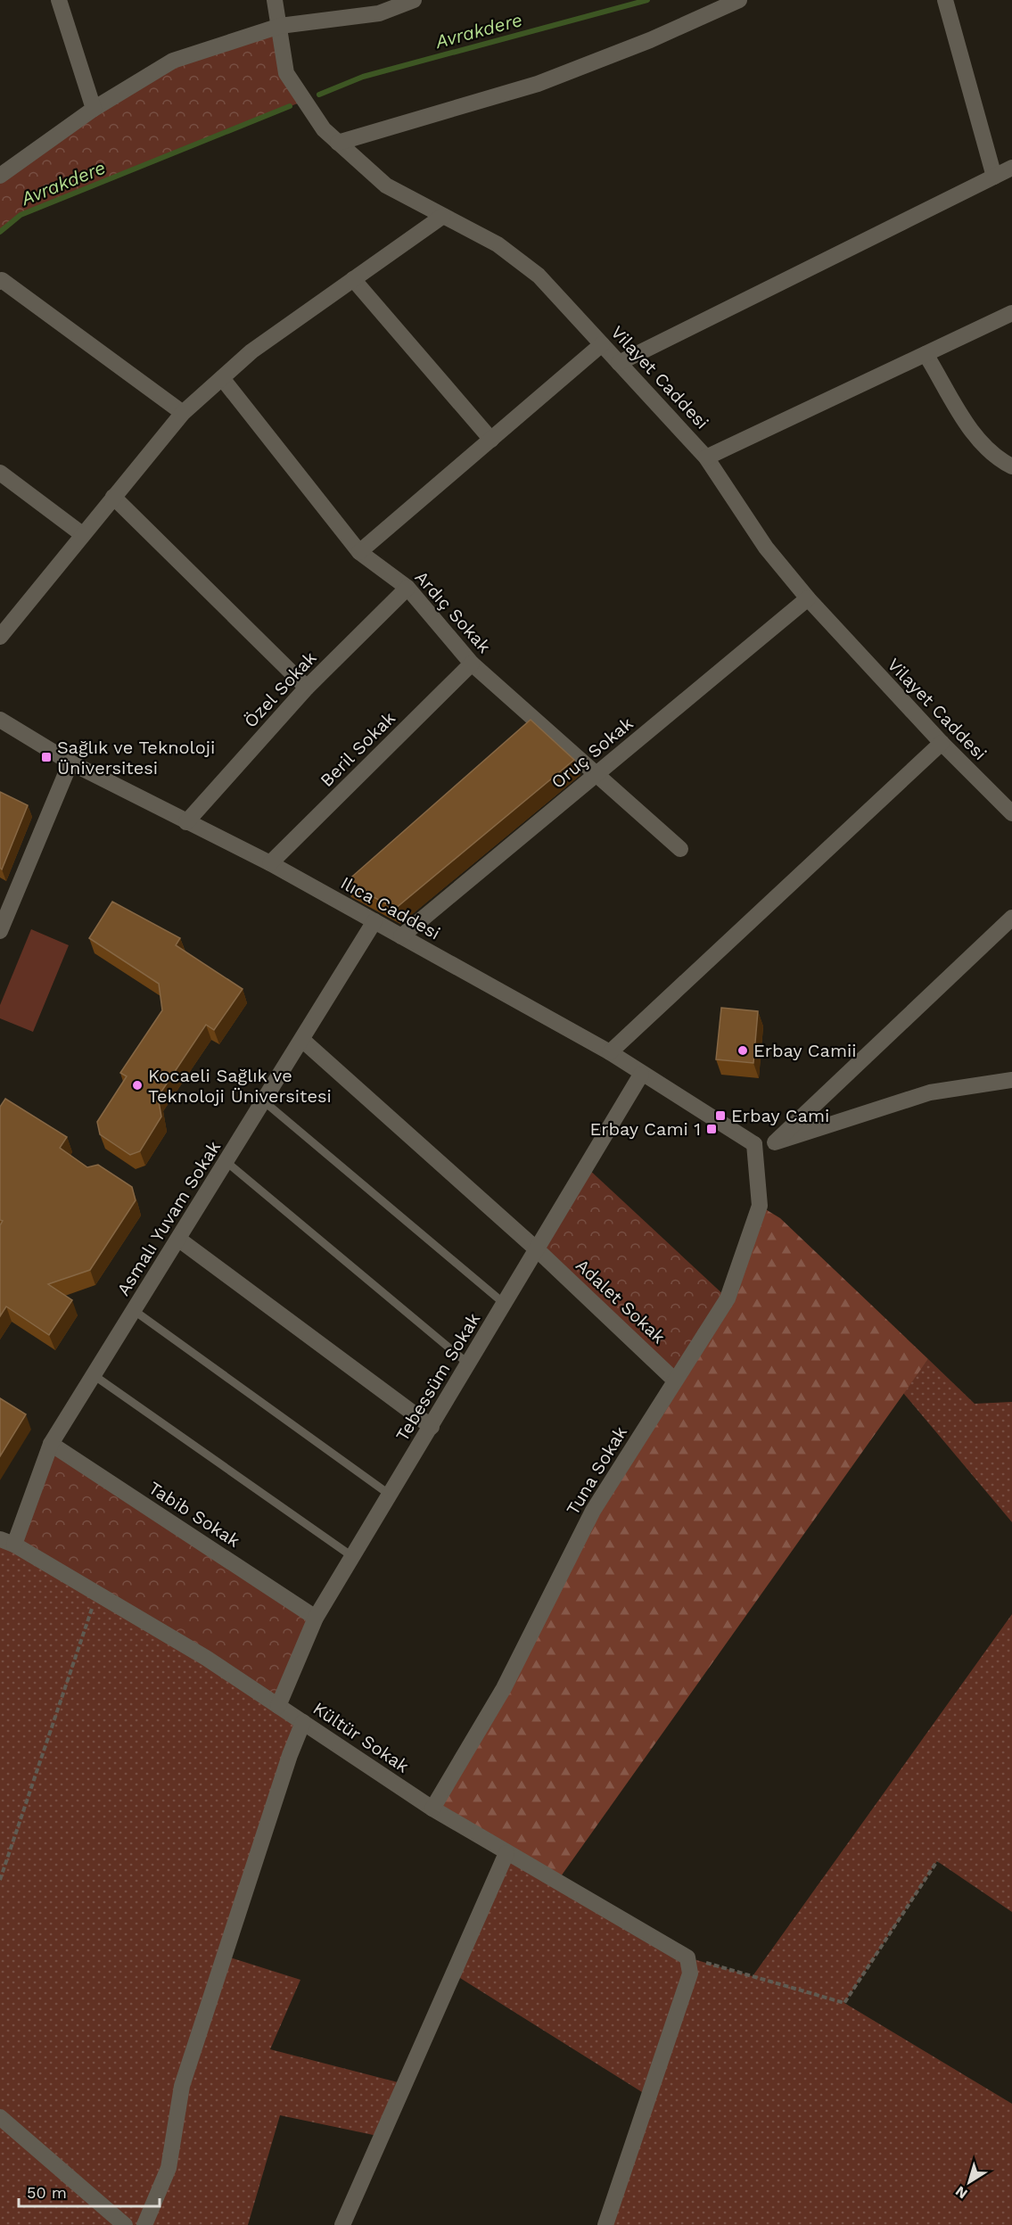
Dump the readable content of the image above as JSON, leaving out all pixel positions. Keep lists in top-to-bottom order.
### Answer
{
  "streets": {
    "street": [
      "Vilayet Caddesi",
      "Ardıç Sokak",
      "Özel Sokak",
      "Beril Sokak",
      "Oruç Sokak",
      "Ilıca Caddesi",
      "Asmalı Yuvam Sokak",
      "Adalet Sokak",
      "Tebessüm Sokak",
      "Tuna Sokak",
      "Tabib Sokak",
      "Kültür Sokak"
    ]
  },
  "crossings": [
    ["Vilayet Caddesi", "Oruç Sokak"],
    ["Ardıç Sokak", "Özel Sokak"],
    ["Ardıç Sokak", "Beril Sokak"],
    ["Ardıç Sokak", "Oruç Sokak"],
    ["Özel Sokak", "Ilıca Caddesi"],
    ["Beril Sokak", "Ilıca Caddesi"],
    ["Oruç Sokak", "Ilıca Caddesi"],
    ["Ilıca Caddesi", "Asmalı Yuvam Sokak"],
    ["Ilıca Caddesi", "Tebessüm Sokak"],
    ["Ilıca Caddesi", "Tuna Sokak"],
    ["Asmalı Yuvam Sokak", "Adalet Sokak"],
    ["Asmalı Yuvam Sokak", "Tabib Sokak"],
    ["Asmalı Yuvam Sokak", "Kültür Sokak"],
    ["Adalet Sokak", "Tebessüm Sokak"],
    ["Adalet Sokak", "Tuna Sokak"],
    ["Tebessüm Sokak", "Tabib Sokak"],
    ["Tebessüm Sokak", "Kültür Sokak"],
    ["Tuna Sokak", "Kültür Sokak"]
  ],
  "water": ["Avrakdere"],
  "places": {
    "transit": ["Sağlık ve Teknoloji Üniversitesi", "Erbay Cami", "Erbay Cami 1"],
    "other": ["Erbay Camii", "Kocaeli Sağlık ve Teknoloji Üniversitesi"]
  },
  "scale_bar": "50 m",
  "north": "bottom left"
}
